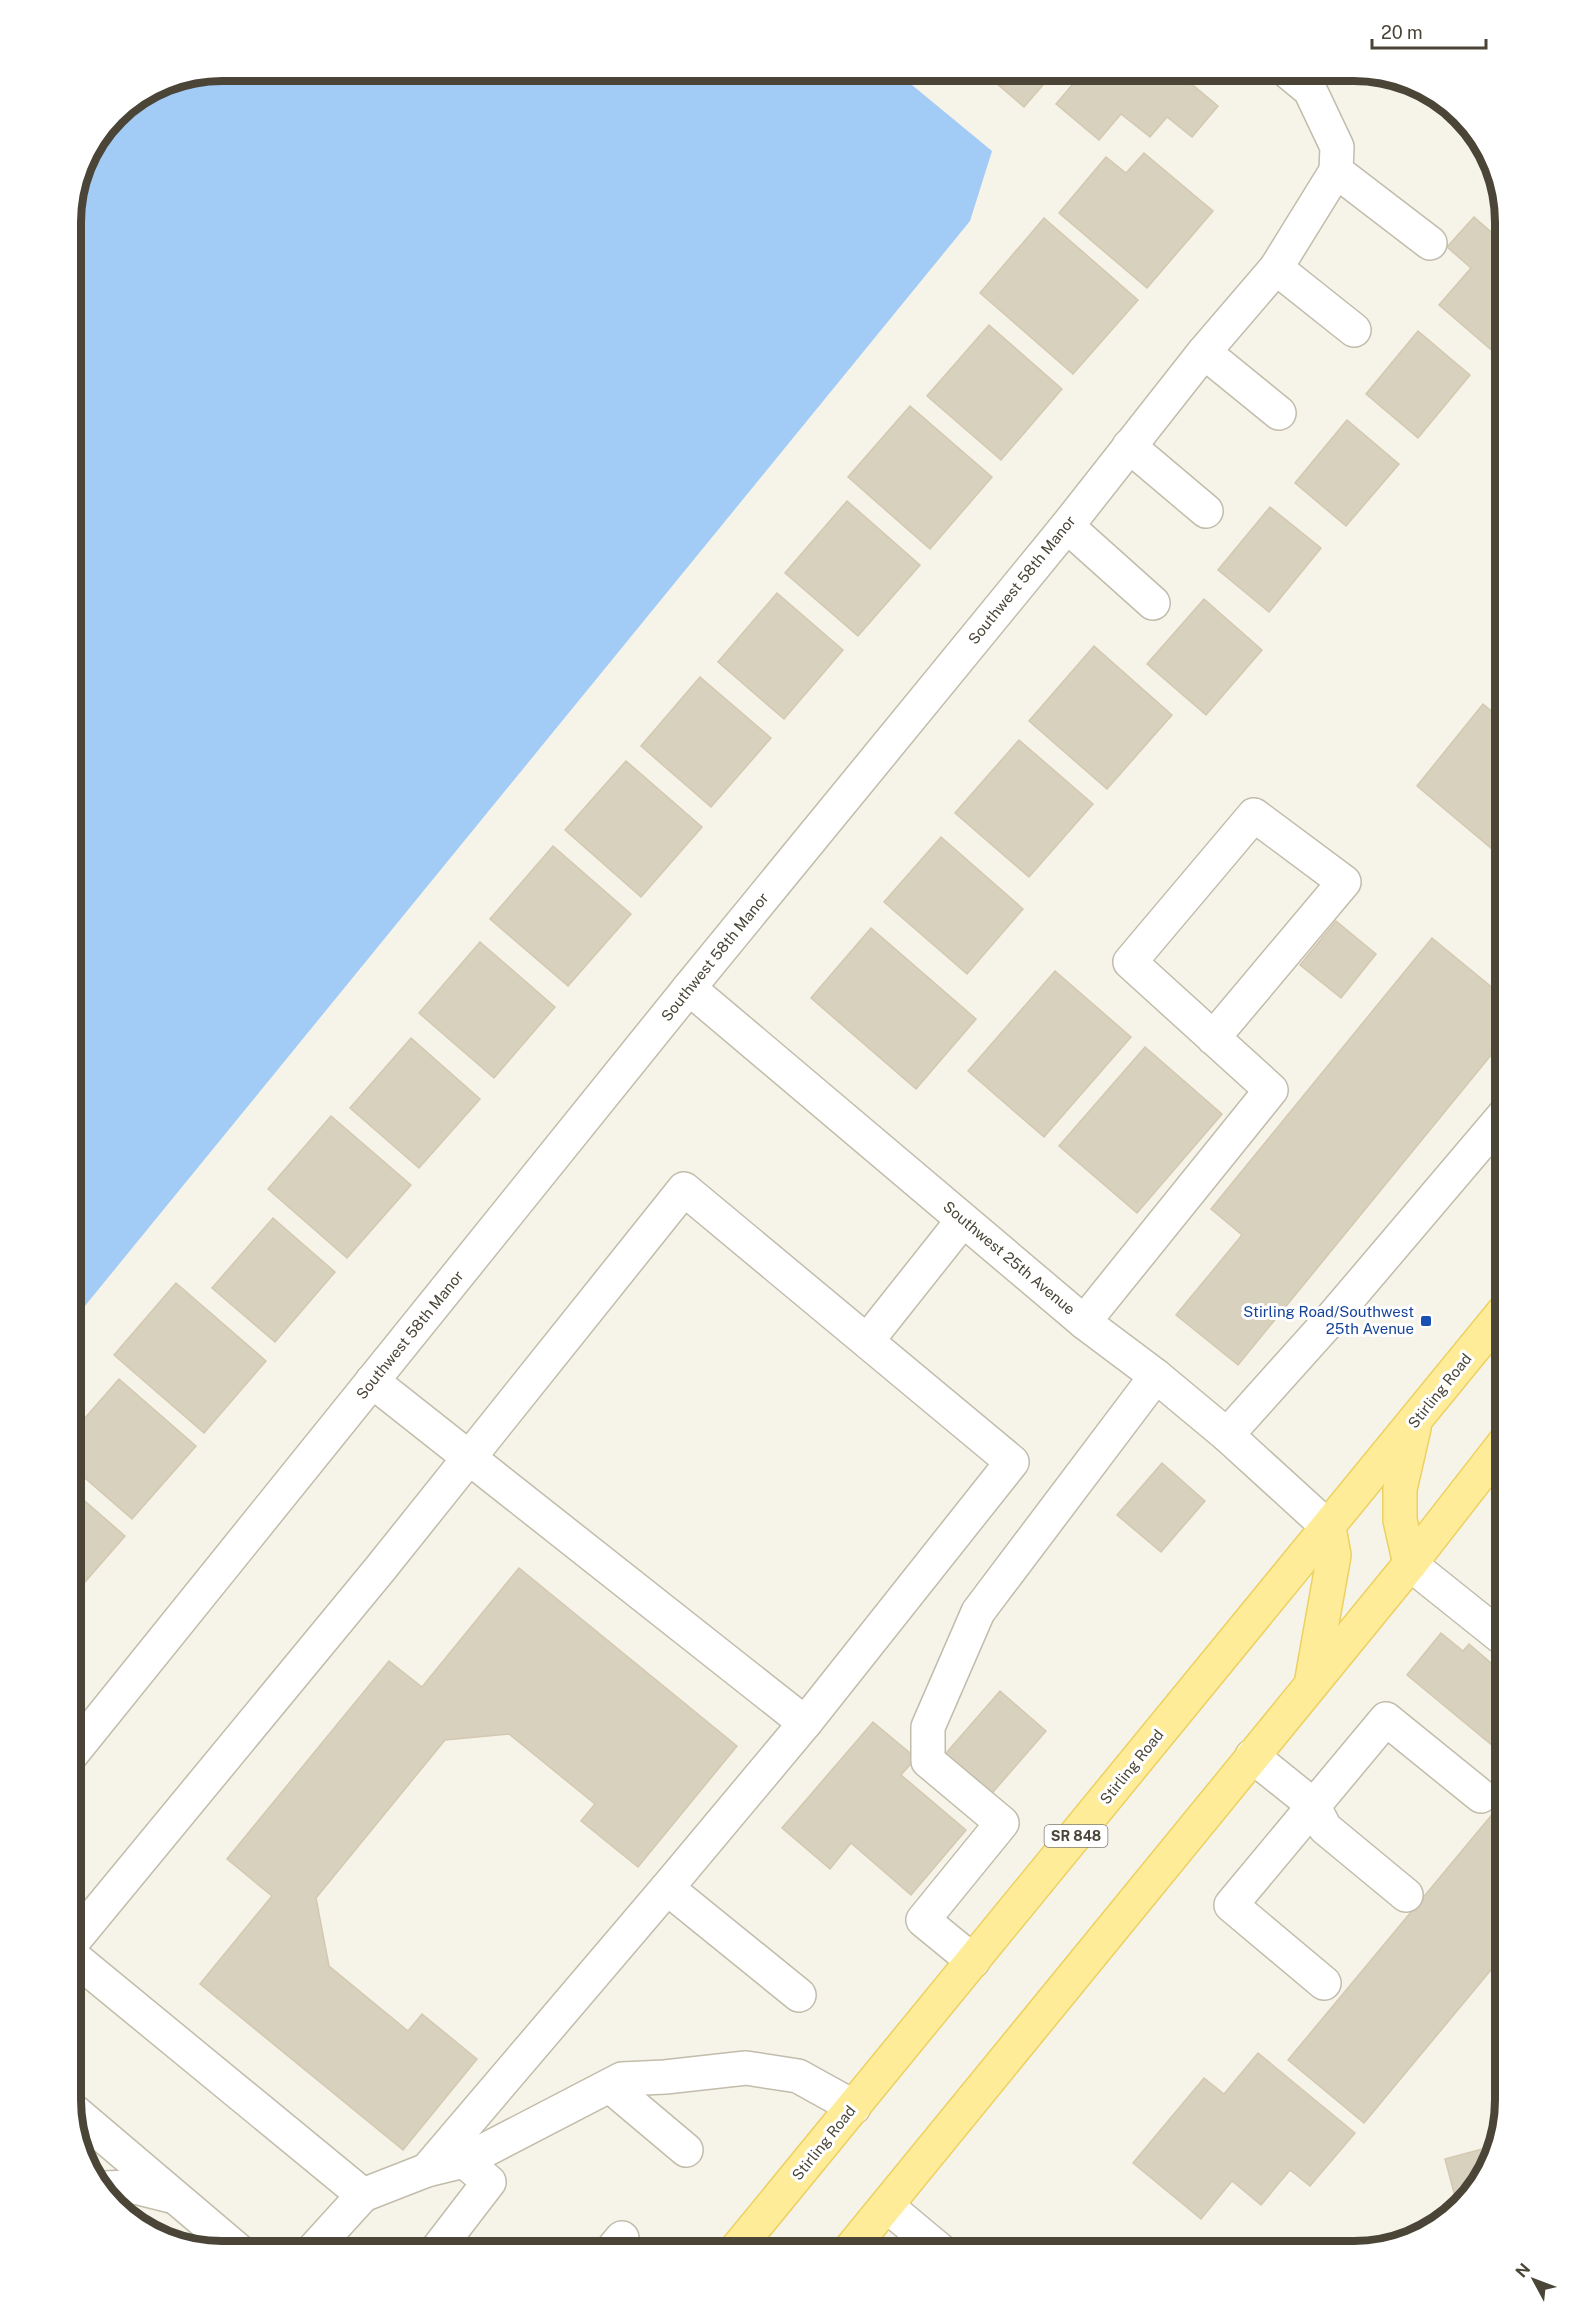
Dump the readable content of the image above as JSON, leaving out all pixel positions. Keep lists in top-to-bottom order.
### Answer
{
  "streets": {
    "main road": ["Stirling Road", "SR 848"],
    "street": ["Southwest 58th Manor", "Southwest 25th Avenue"]
  },
  "crossings": [
    ["Southwest 58th Manor", "Southwest 25th Avenue"],
    ["Southwest 25th Avenue", "Stirling Road"]
  ],
  "places": {
    "transit": ["Stirling Road/Southwest 25th Avenue"]
  },
  "scale_bar": "20 m",
  "north": "top left"
}
